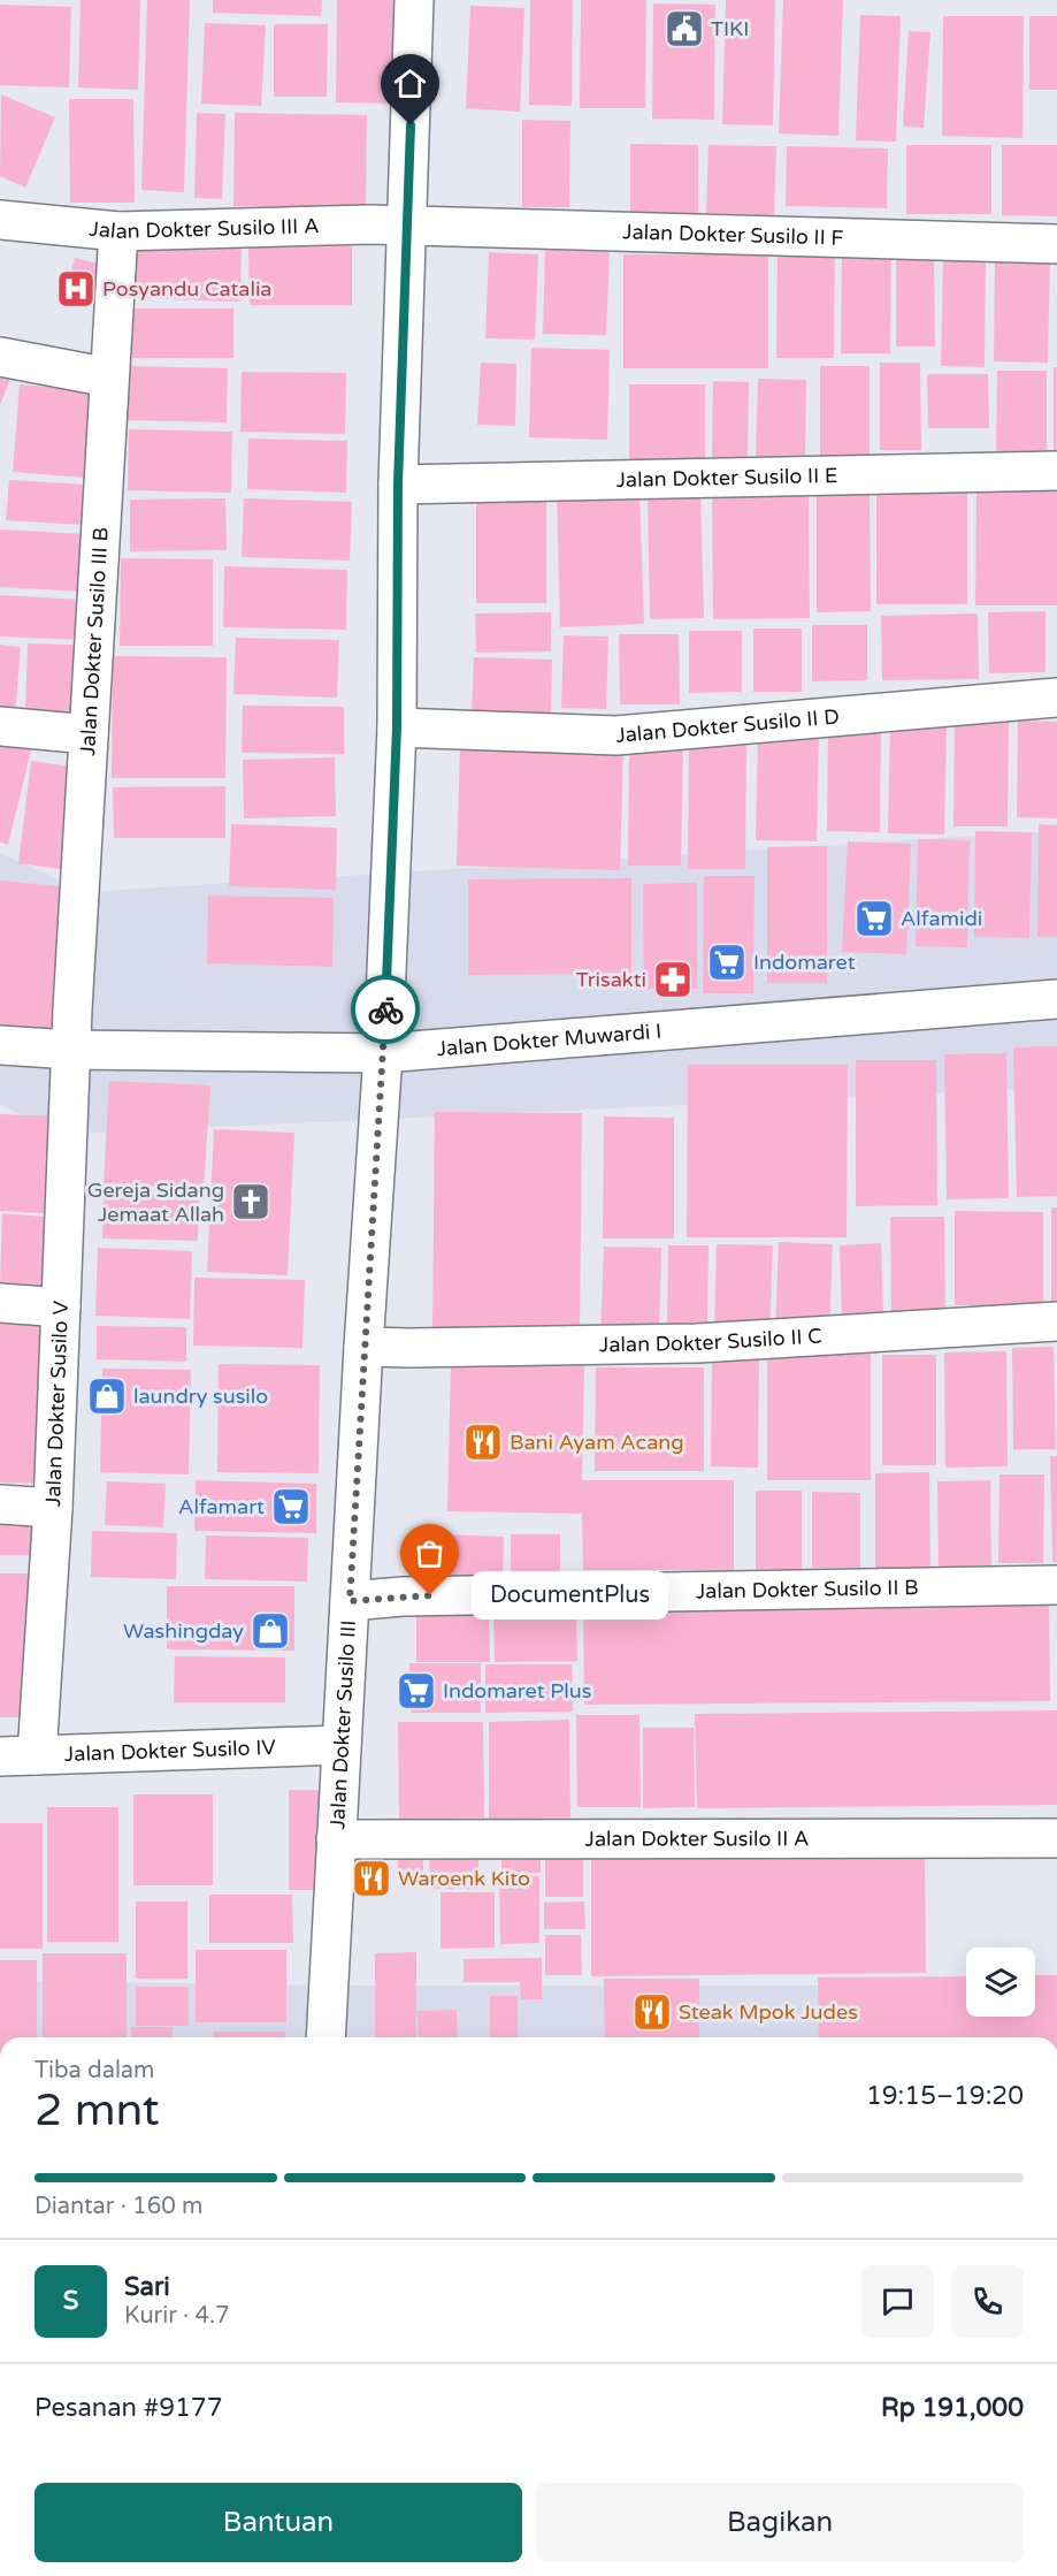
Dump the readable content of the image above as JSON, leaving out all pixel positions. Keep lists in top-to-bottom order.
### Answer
{
  "streets": {
    "street": [
      "Jalan Dokter Susilo III A",
      "Jalan Dokter Susilo II F",
      "Jalan Dokter Susilo II E",
      "Jalan Dokter Susilo III B",
      "Jalan Dokter Susilo II D",
      "Jalan Dokter Muwardi I",
      "Jalan Dokter Susilo II C",
      "Jalan Dokter Susilo V",
      "Jalan Dokter Susilo II B",
      "Jalan Dokter Susilo III",
      "Jalan Dokter Susilo IV",
      "Jalan Dokter Susilo II A"
    ]
  },
  "crossings": [
    ["Jalan Dokter Susilo III A", "Jalan Dokter Susilo II F"],
    ["Jalan Dokter Susilo III A", "Jalan Dokter Susilo III B"],
    ["Jalan Dokter Susilo III A", "Jalan Dokter Susilo III"],
    ["Jalan Dokter Susilo II F", "Jalan Dokter Susilo III"],
    ["Jalan Dokter Susilo II E", "Jalan Dokter Susilo III"],
    ["Jalan Dokter Susilo III B", "Jalan Dokter Muwardi I"],
    ["Jalan Dokter Susilo III B", "Jalan Dokter Susilo V"],
    ["Jalan Dokter Susilo II D", "Jalan Dokter Susilo III"],
    ["Jalan Dokter Muwardi I", "Jalan Dokter Susilo V"],
    ["Jalan Dokter Muwardi I", "Jalan Dokter Susilo III"],
    ["Jalan Dokter Susilo II C", "Jalan Dokter Susilo III"],
    ["Jalan Dokter Susilo V", "Jalan Dokter Susilo IV"],
    ["Jalan Dokter Susilo II B", "Jalan Dokter Susilo III"],
    ["Jalan Dokter Susilo III", "Jalan Dokter Susilo IV"],
    ["Jalan Dokter Susilo III", "Jalan Dokter Susilo II A"]
  ],
  "places": {
    "public building": ["TIKI"],
    "hospital": ["Posyandu Catalia"],
    "supermarket": [
      "Alfamidi",
      "Indomaret",
      "Alfamart",
      "Indomaret Plus"
    ],
    "pharmacy": ["Trisakti"],
    "church": ["Gereja Sidang Jemaat Allah"],
    "shop": ["laundry susilo", "Washingday"],
    "restaurant": ["Bani Ayam Acang", "Waroenk Kito", "Steak Mpok Judes"],
    "other": ["DocumentPlus"]
  },
  "page": {
    "bubble": "DocumentPlus",
    "heading": ["2 mnt", "Tiba dalam", "19:15–19:20"],
    "panel": [
      "Sari",
      "Kurir · 4.7",
      "Pesanan #9177",
      "Rp 191,000"
    ],
    "bar": "Diantar · 160 m",
    "round": "S",
    "buttons": ["Bantuan", "Bagikan"]
  }
}
